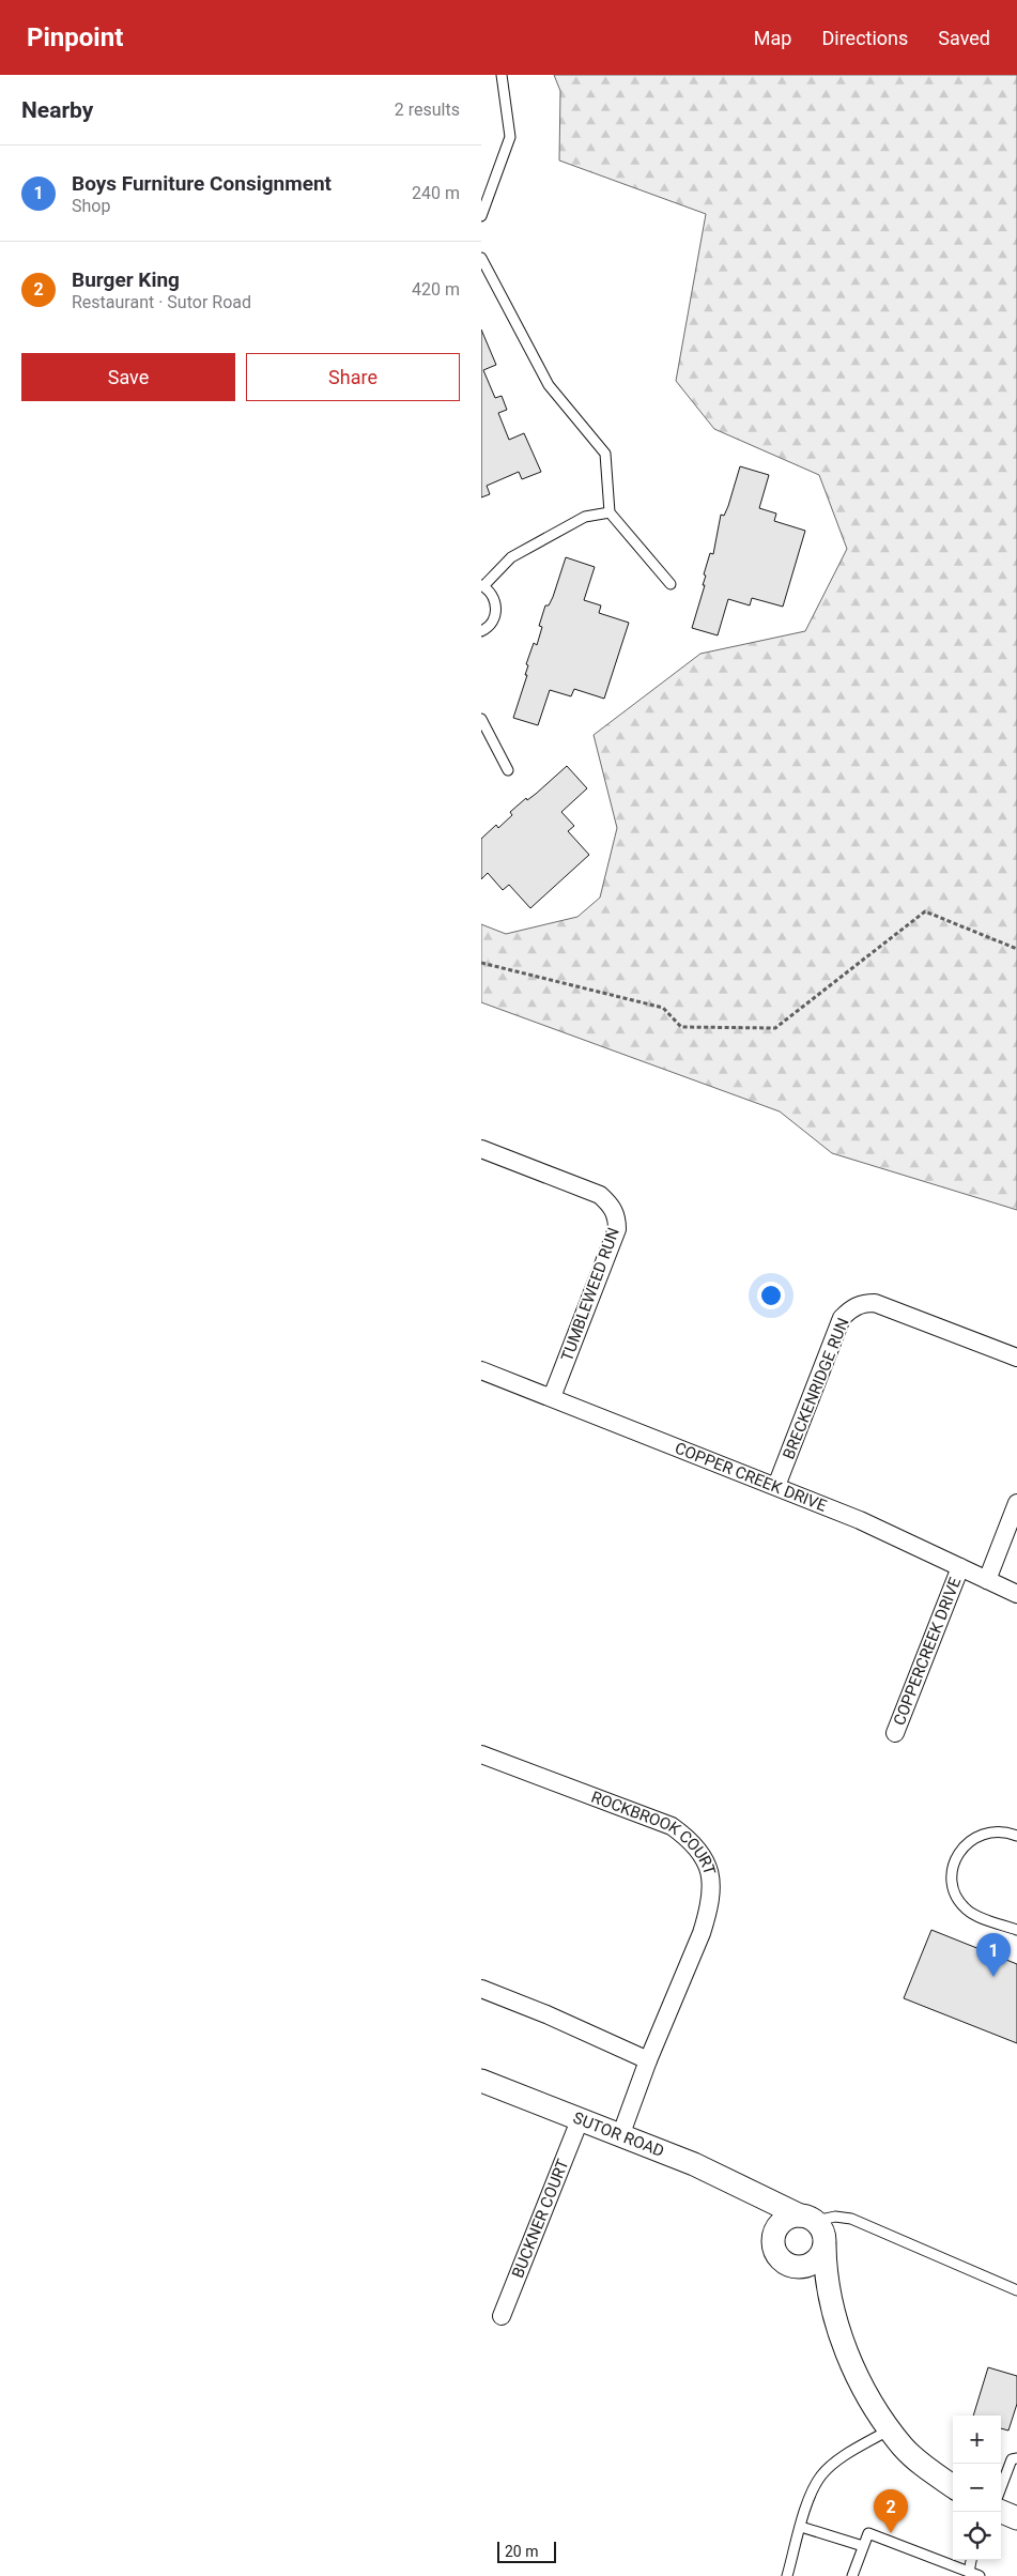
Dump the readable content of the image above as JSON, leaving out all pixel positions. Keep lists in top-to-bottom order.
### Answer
{
  "streets": {
    "street": [
      "TUMBLEWEED RUN",
      "BRECKENRIDGE RUN",
      "COPPER CREEK DRIVE",
      "COPPERCREEK DRIVE",
      "ROCKBROOK COURT",
      "SUTOR ROAD",
      "BUCKNER COURT"
    ]
  },
  "crossings": [
    ["TUMBLEWEED RUN", "COPPER CREEK DRIVE"],
    ["BRECKENRIDGE RUN", "COPPER CREEK DRIVE"],
    ["COPPER CREEK DRIVE", "COPPERCREEK DRIVE"],
    ["ROCKBROOK COURT", "SUTOR ROAD"],
    ["SUTOR ROAD", "BUCKNER COURT"]
  ],
  "scale_bar": "20 m",
  "page": {
    "header": "Pinpoint",
    "nav": ["Map", "Directions", "Saved"],
    "heading": ["Nearby", "2 results"],
    "list": [
      {
        "mark": "1",
        "name": "Boys Furniture Consignment",
        "note": "Shop",
        "value": "240 m"
      },
      {
        "mark": "2",
        "name": "Burger King",
        "note": "Restaurant · Sutor Road",
        "value": "420 m"
      }
    ],
    "buttons": ["Save", "Share"],
    "pins": ["1", "2"],
    "map_buttons": ["+", "−"],
    "scale": "20 m"
  }
}
